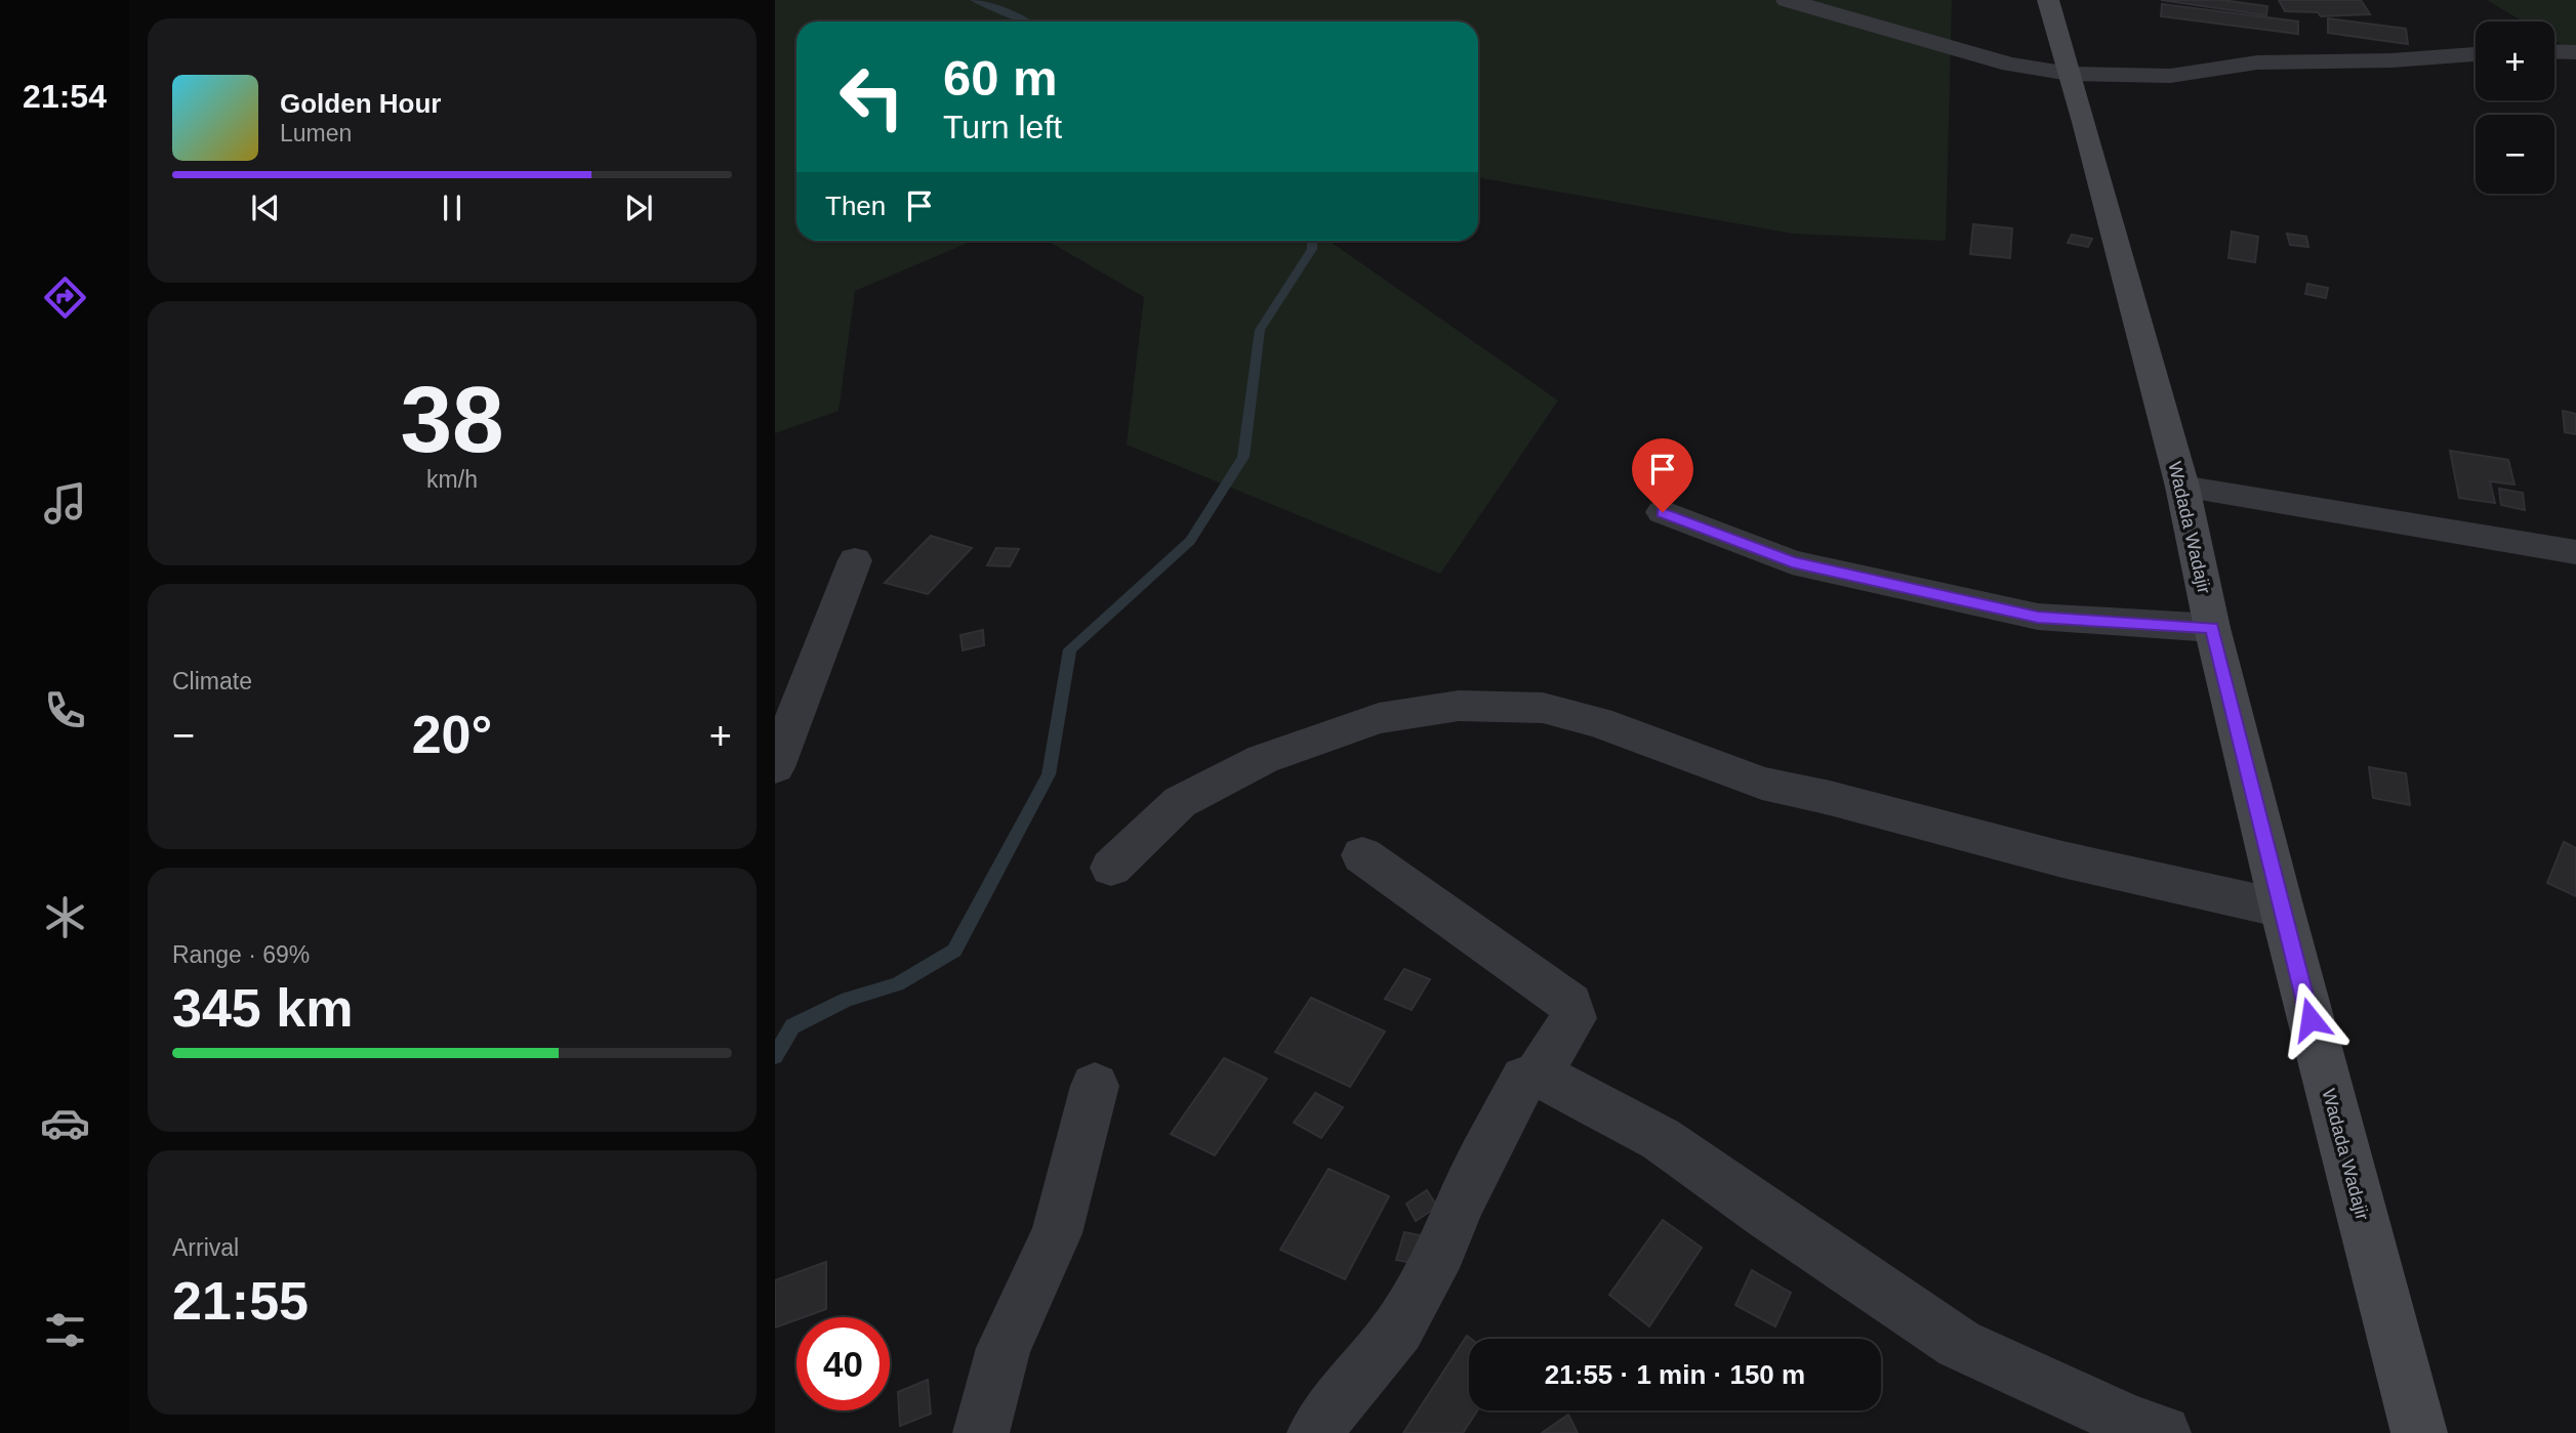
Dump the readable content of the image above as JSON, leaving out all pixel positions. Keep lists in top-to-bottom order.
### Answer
{
  "streets": {
    "street": ["Wadada Wadajir"]
  },
  "page": {
    "tabs": "21:54",
    "map_buttons": ["+", "−"],
    "turn": ["60 m", "Turn left"],
    "song": ["Golden Hour", "Lumen"],
    "then": "Then",
    "tile": [
      ["38", "km/h"],
      "Climate",
      ["Range · 69%", "345 km"],
      ["Arrival", "21:55"]
    ],
    "heat": ["−", "20°", "+"],
    "limit": "40",
    "trip": "21:55 · 1 min · 150 m"
  }
}
